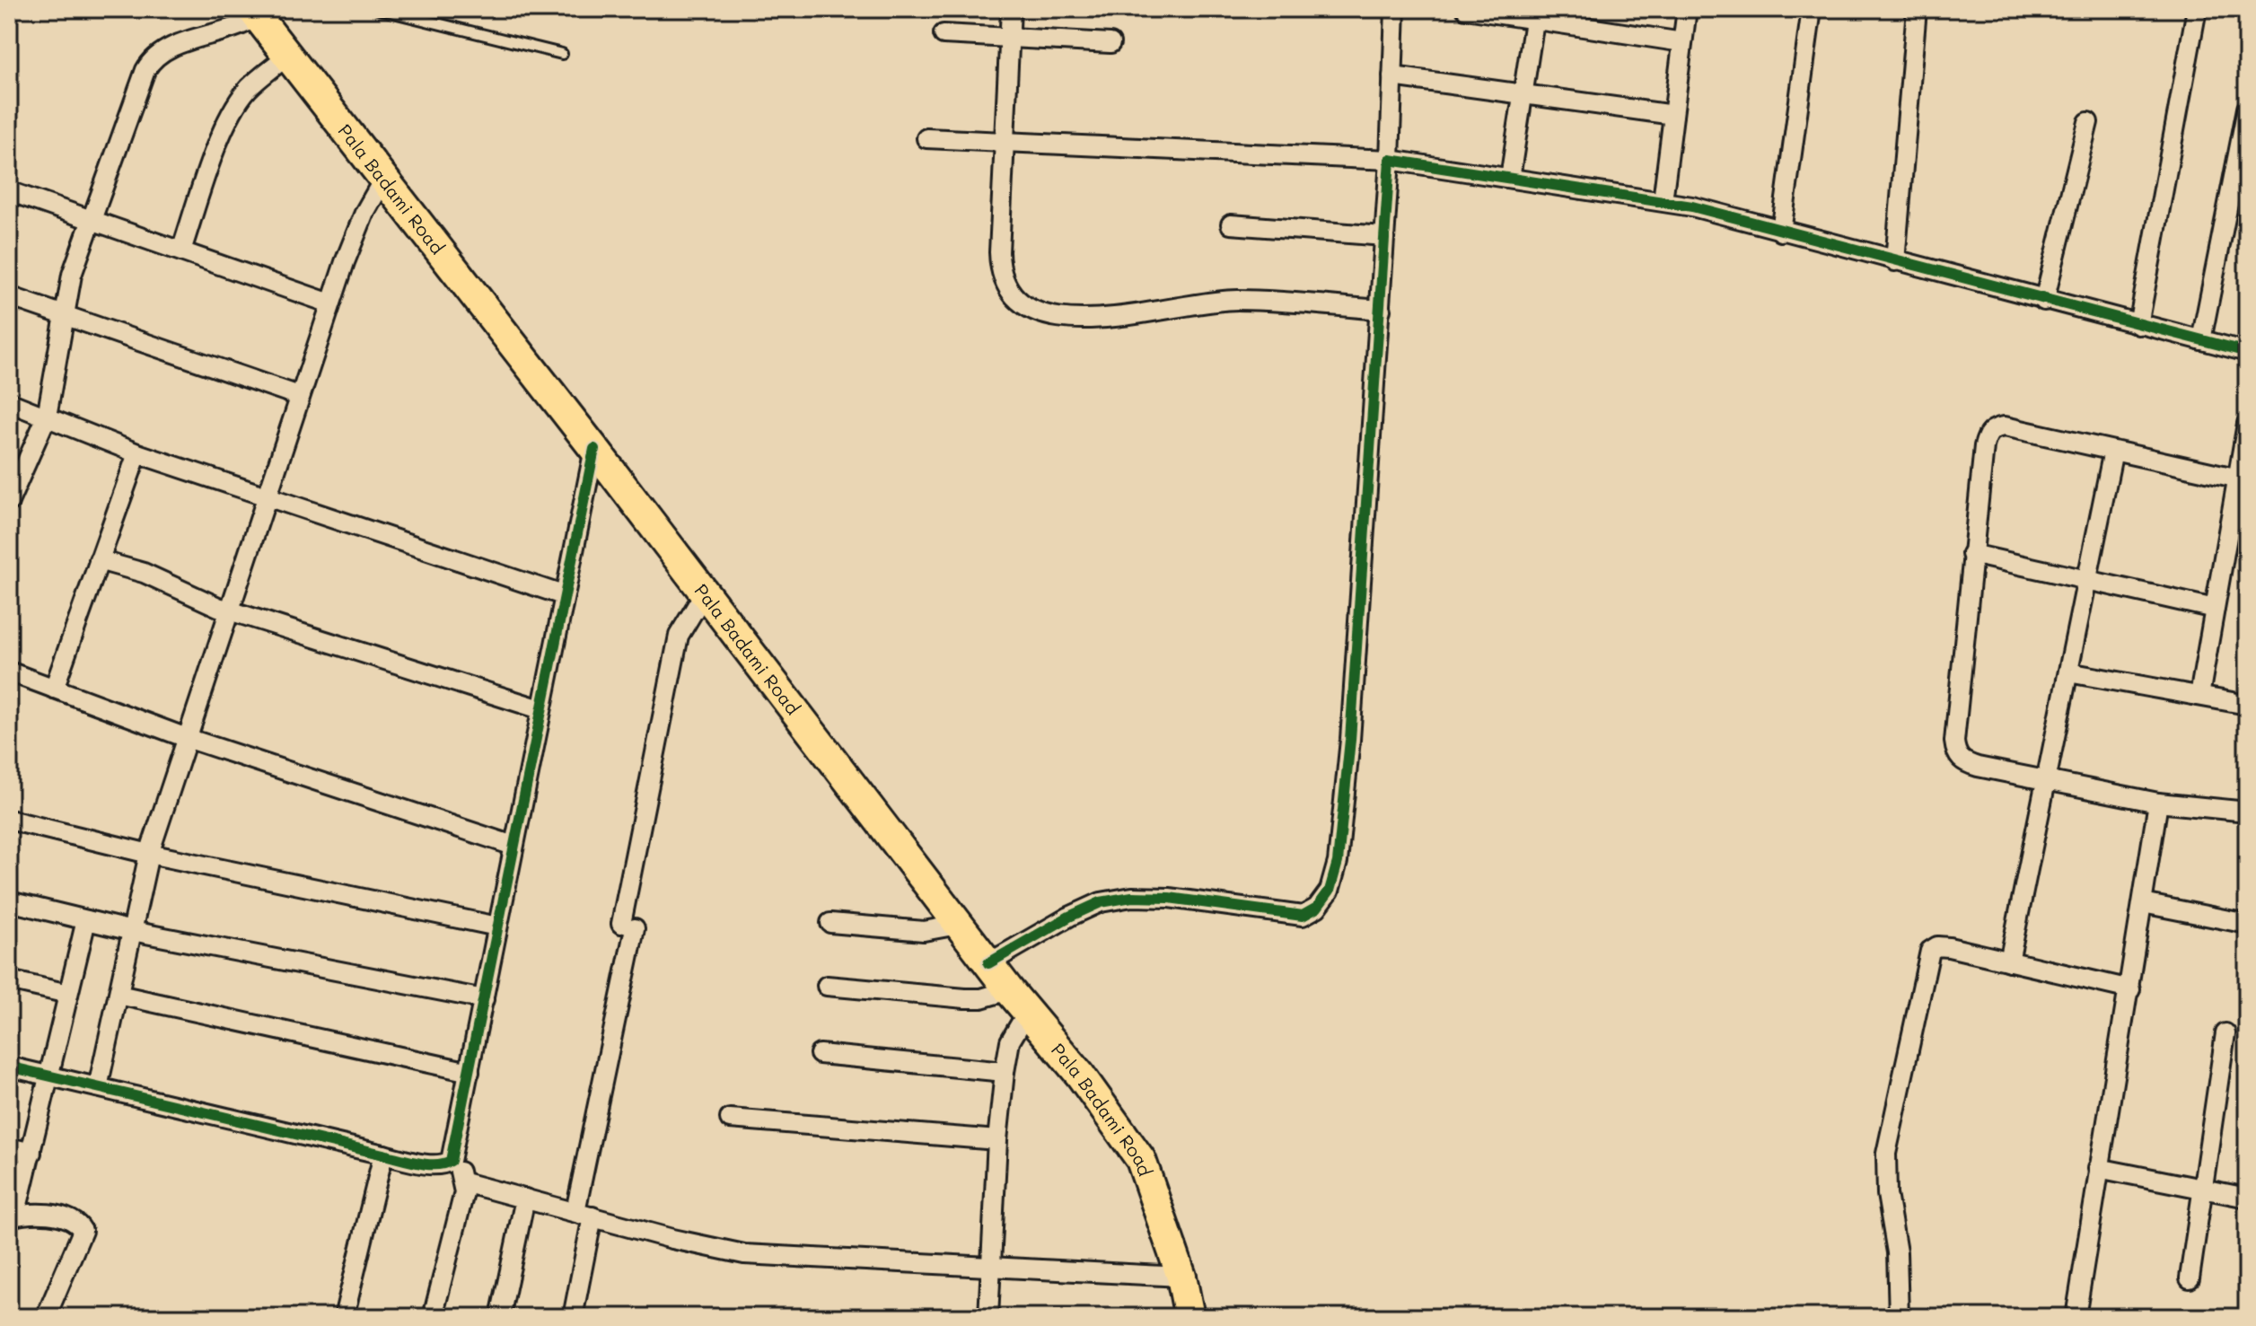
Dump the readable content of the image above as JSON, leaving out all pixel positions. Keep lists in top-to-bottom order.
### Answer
{
  "streets": {
    "main road": ["Pala Badami Road"]
  }
}
